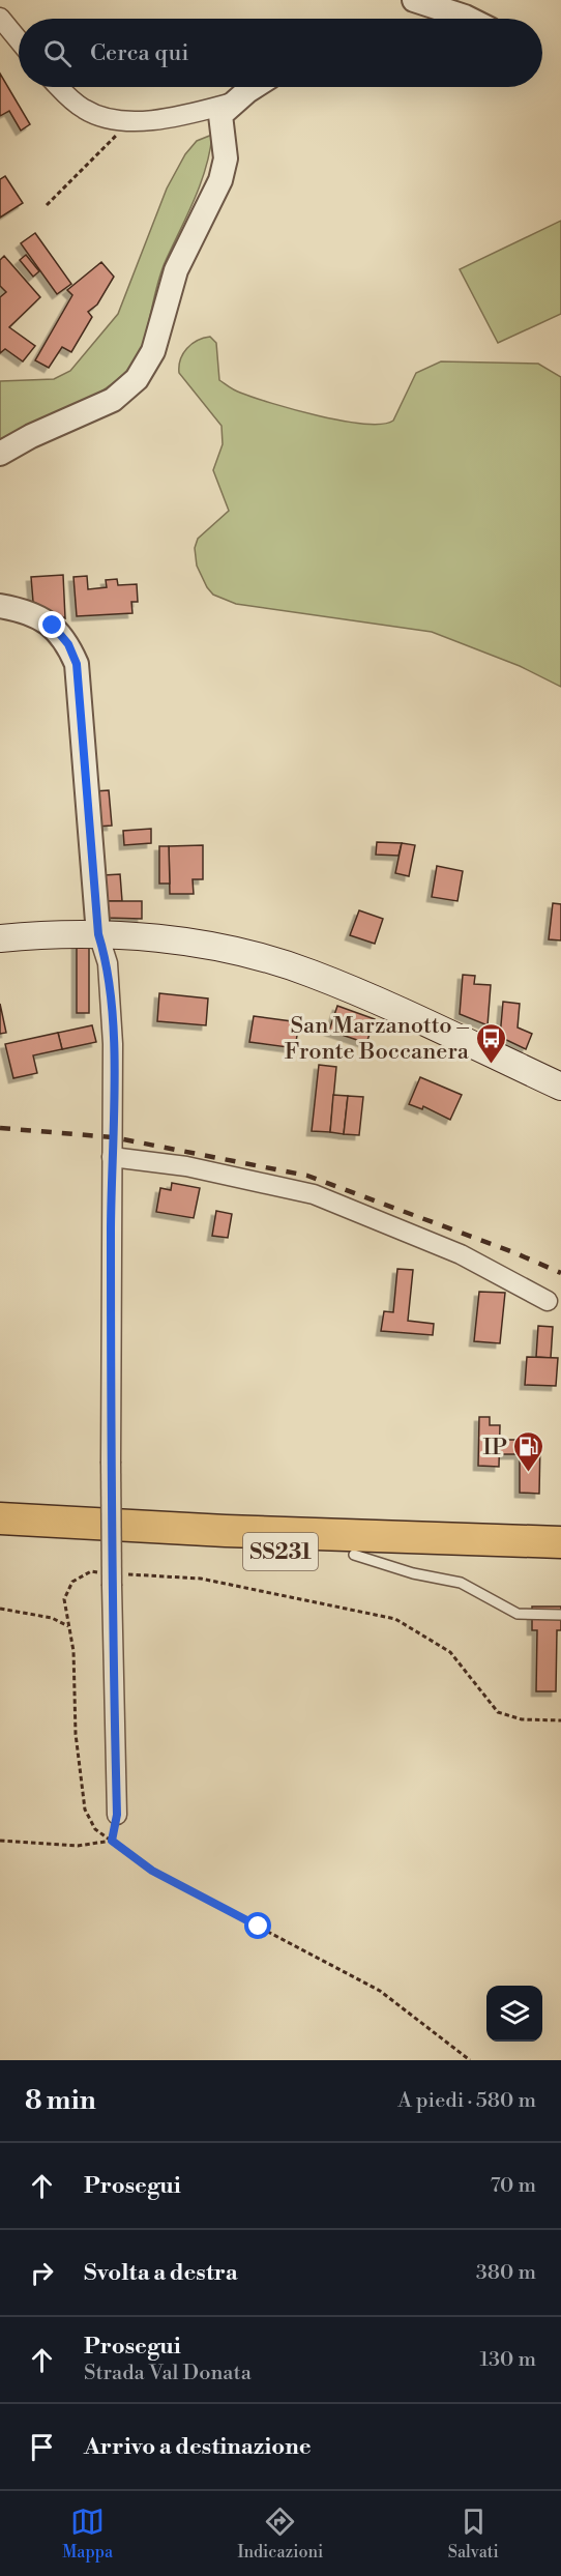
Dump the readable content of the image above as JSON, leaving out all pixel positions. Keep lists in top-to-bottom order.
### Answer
{
  "streets": {
    "highway": ["SS231"]
  },
  "places": {
    "bus stop": ["San Marzanotto – Fronte Boccanera"],
    "fuel station": ["IP"]
  },
  "page": {
    "search": "Cerca qui",
    "heading": ["8 min", "A piedi · 580 m"],
    "list": [
      ["Prosegui", "70 m"],
      ["Svolta a destra", "380 m"],
      ["Prosegui", "Strada Val Donata", "130 m"],
      "Arrivo a destinazione"
    ],
    "nav": ["Mappa", "Indicazioni", "Salvati"]
  }
}
